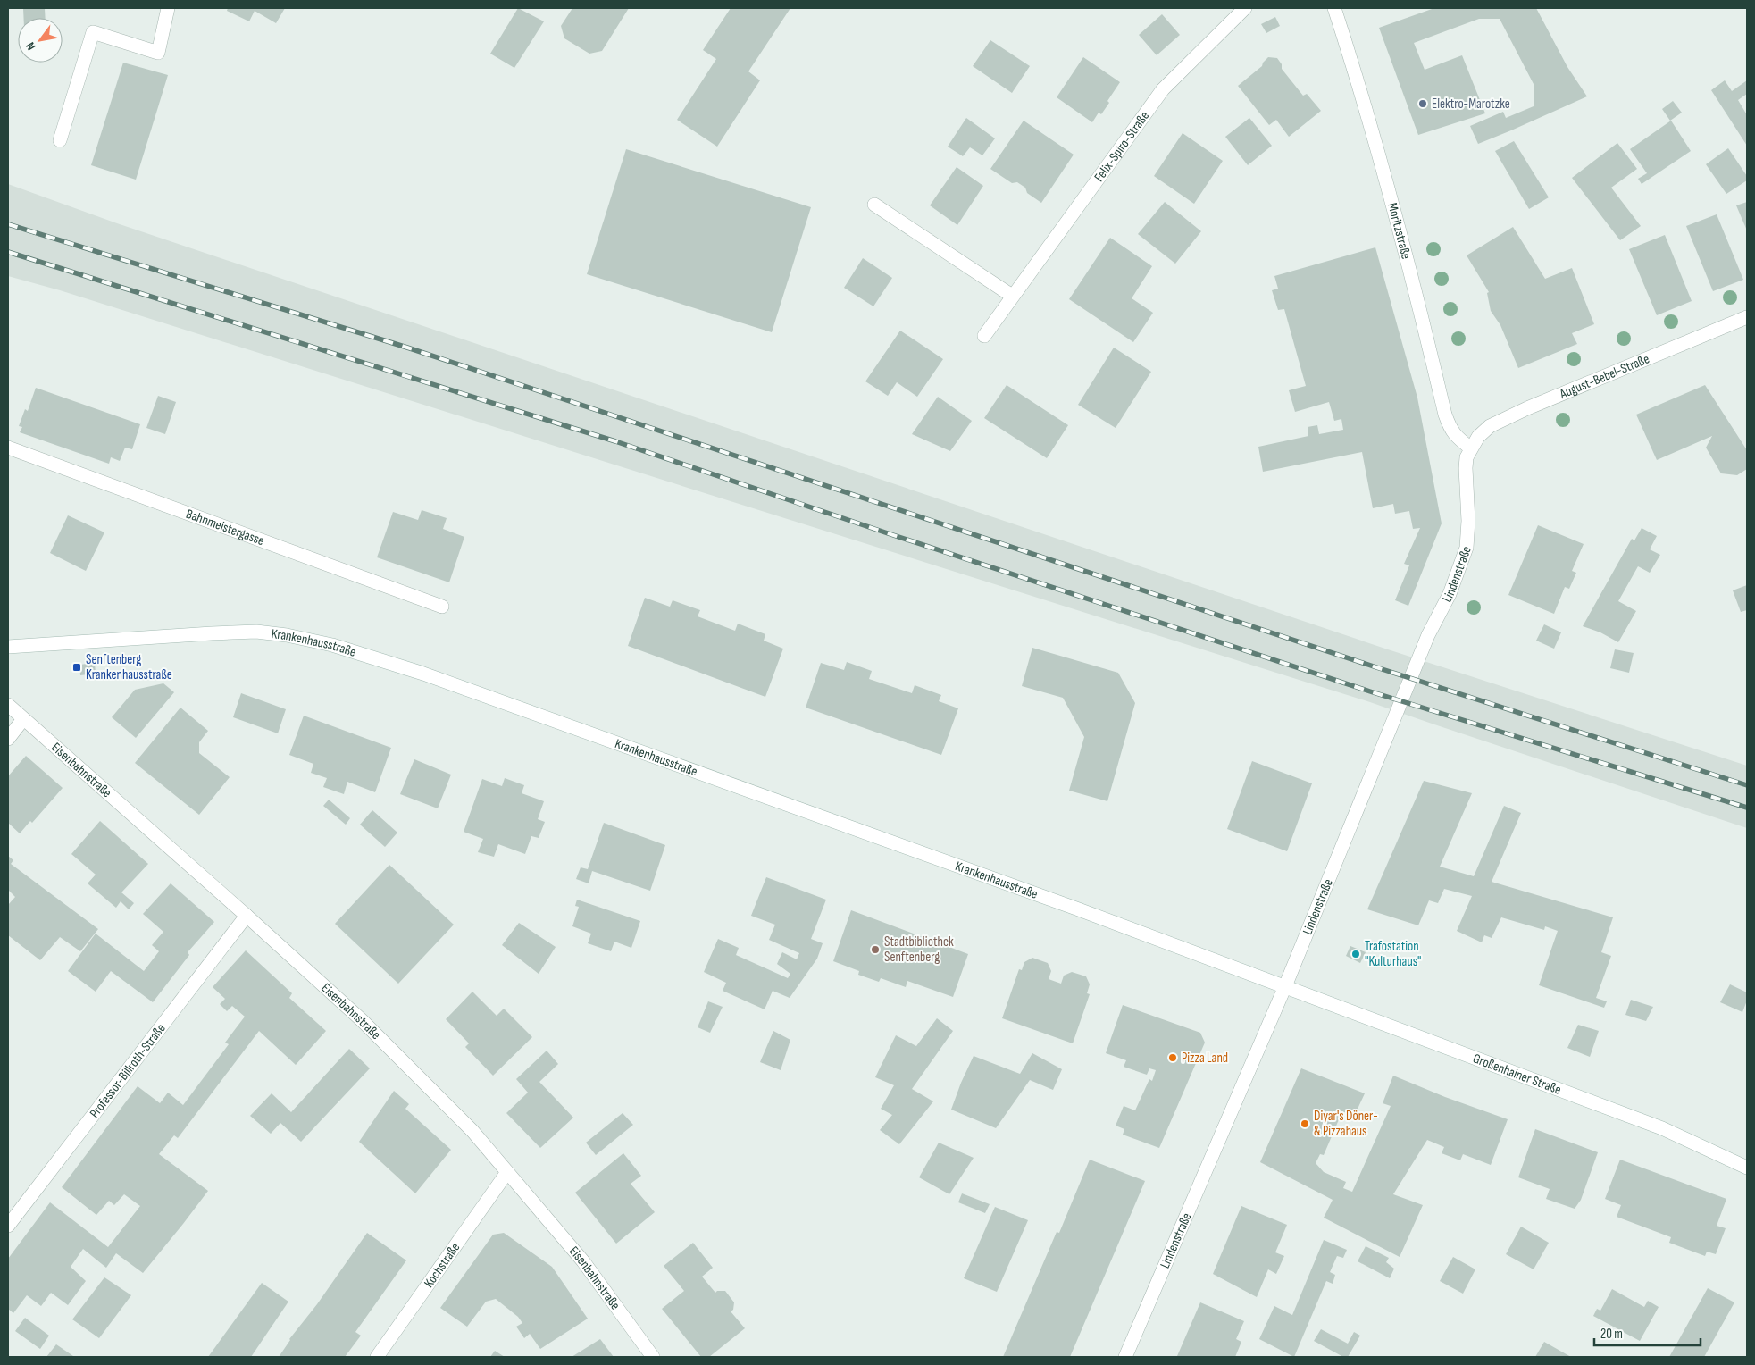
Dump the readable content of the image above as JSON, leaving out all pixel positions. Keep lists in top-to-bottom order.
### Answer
{
  "streets": {
    "street": [
      "Felix-Spiro-Straße",
      "Moritzstraße",
      "August-Bebel-Straße",
      "Bahnmeistergasse",
      "Lindenstraße",
      "Krankenhausstraße",
      "Eisenbahnstraße",
      "Professor-Billroth-Straße",
      "Großenhainer Straße",
      "Kochstraße"
    ]
  },
  "crossings": [
    ["Moritzstraße", "August-Bebel-Straße"],
    ["Moritzstraße", "Lindenstraße"],
    ["August-Bebel-Straße", "Lindenstraße"],
    ["Lindenstraße", "Krankenhausstraße"],
    ["Lindenstraße", "Großenhainer Straße"],
    ["Krankenhausstraße", "Großenhainer Straße"],
    ["Eisenbahnstraße", "Professor-Billroth-Straße"],
    ["Eisenbahnstraße", "Kochstraße"]
  ],
  "places": {
    "other": [
      "Elektro-Marotzke",
      "Stadtbibliothek Senftenberg",
      "Trafostation \"Kulturhaus\"",
      "Pizza Land",
      "Diyar's Döner- & Pizzahaus"
    ],
    "transit": ["Senftenberg Krankenhausstraße"]
  },
  "scale_bar": "20 m",
  "north": "bottom left"
}
